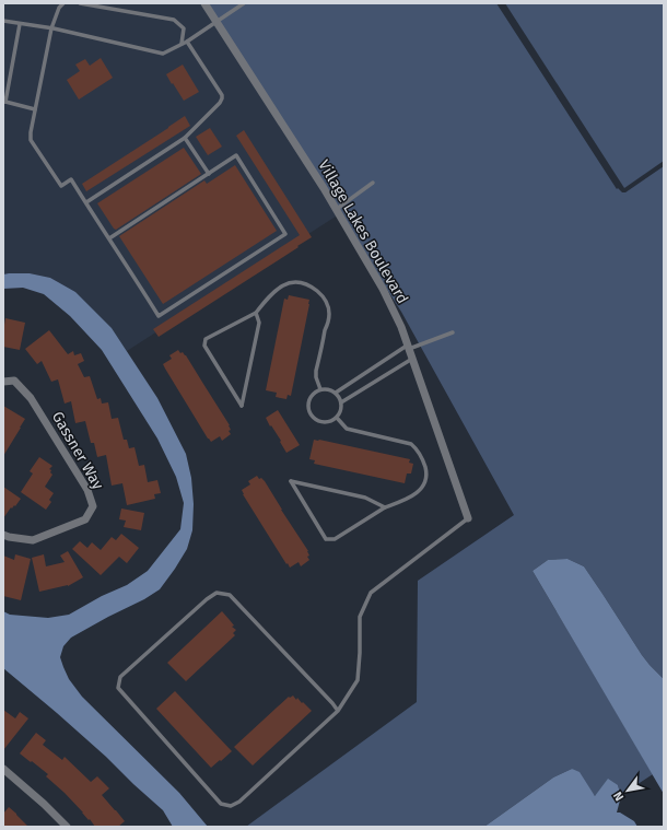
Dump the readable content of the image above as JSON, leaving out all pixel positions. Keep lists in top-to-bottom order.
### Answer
{
  "streets": {
    "street": ["Village Lakes Boulevard", "Gassner Way"]
  },
  "north": "bottom left"
}
